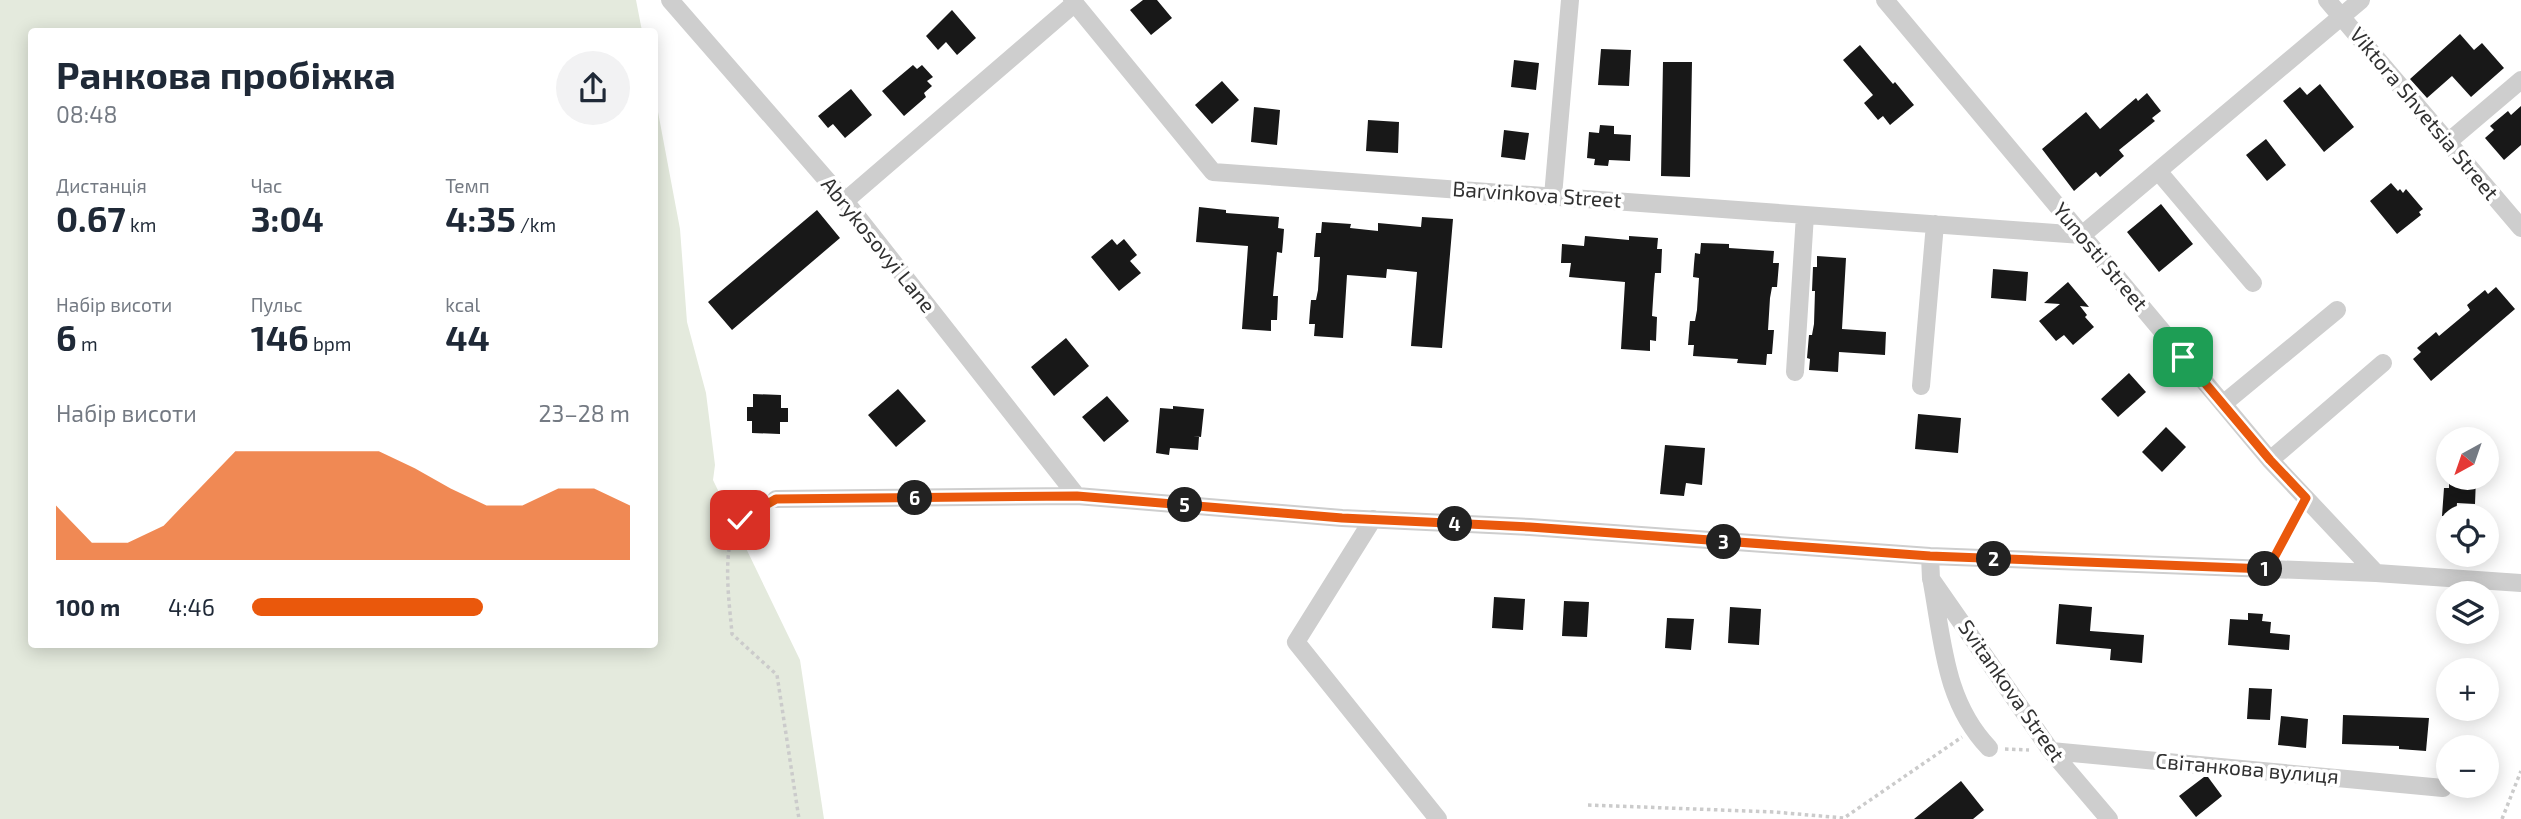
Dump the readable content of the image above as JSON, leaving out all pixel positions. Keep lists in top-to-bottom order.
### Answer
{
  "streets": {
    "street": [
      "Viktora Shvetsia Street",
      "Barvinkova Street",
      "Abrykosovyi Lane",
      "Yunosti Street",
      "Svitankova Street",
      "Світанкова вулиця"
    ]
  },
  "crossings": [
    ["Barvinkova Street", "Yunosti Street"],
    ["Svitankova Street", "Світанкова вулиця"]
  ],
  "north": "bottom left",
  "page": {
    "heading": ["Ранкова пробіжка", "08:48"],
    "stats": [
      ["Дистанція", "0.67 km"],
      ["Час", "3:04"],
      ["Темп", "4:35 /km"],
      ["Набір висоти", "6 m"],
      ["Пульс", "146 bpm"],
      ["kcal", "44"]
    ],
    "chart": ["Набір висоти", "23–28 m"],
    "map_buttons": ["+", "−"],
    "pins": [
      "6",
      "5",
      "4",
      "3",
      "2",
      "1"
    ],
    "list": [
      {
        "name": "100 m",
        "note": "4:46"
      }
    ]
  }
}
